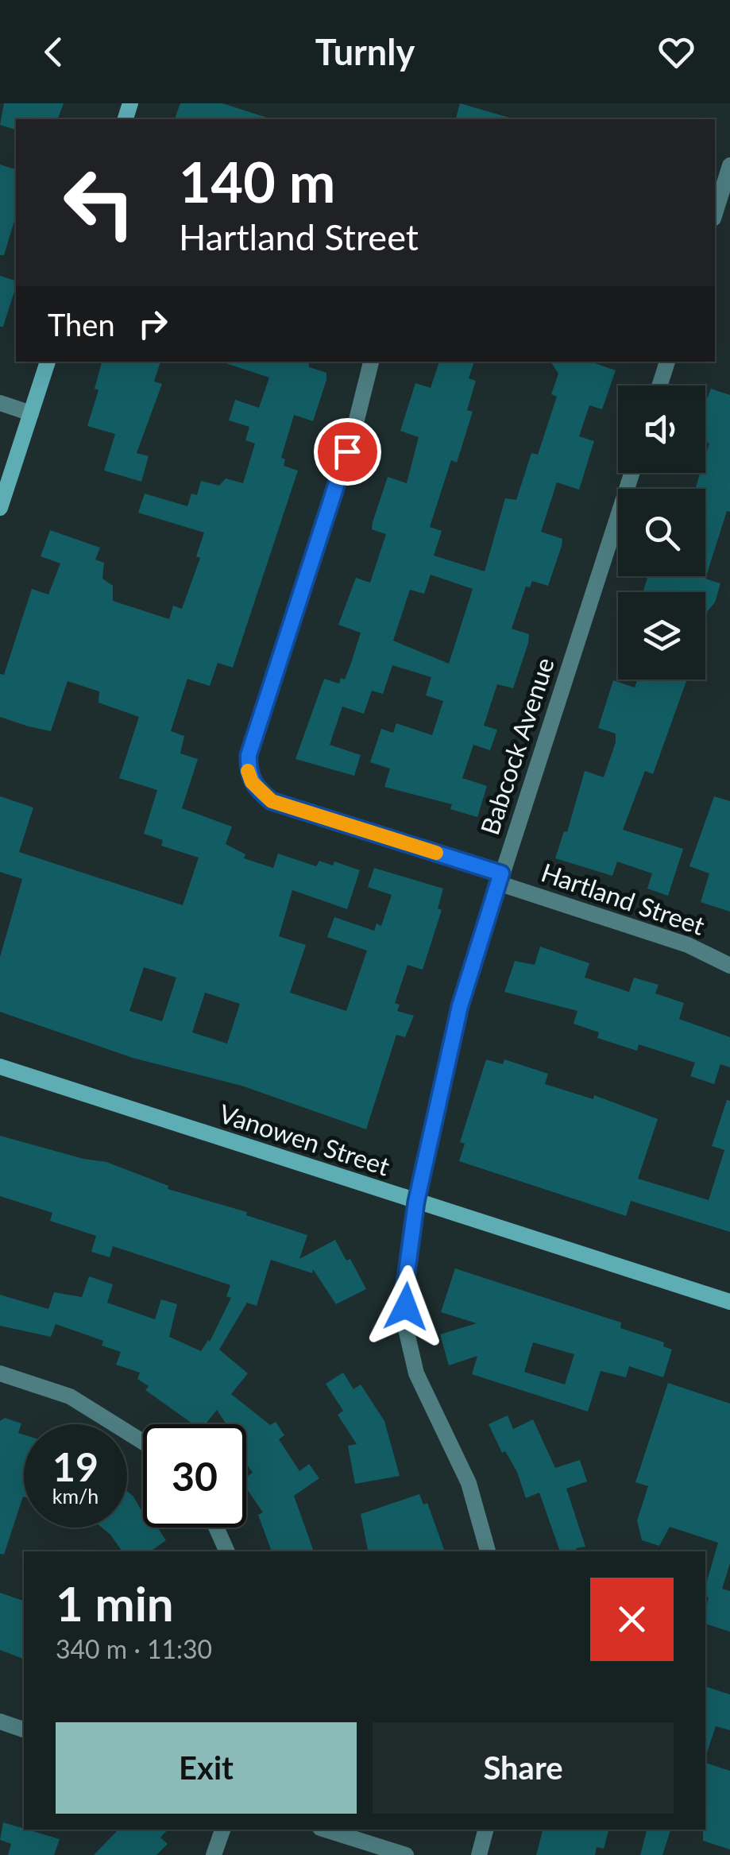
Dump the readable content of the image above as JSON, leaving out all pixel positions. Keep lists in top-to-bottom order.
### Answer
{
  "streets": {
    "main road": ["Vanowen Street"],
    "street": ["Babcock Avenue", "Hartland Street"]
  },
  "crossings": [
    ["Babcock Avenue", "Hartland Street"],
    ["Babcock Avenue", "Vanowen Street"]
  ],
  "page": {
    "header": "Turnly",
    "turn": ["140 m", "Hartland Street"],
    "then": "Then",
    "speed": "19 km/h",
    "limit": "30",
    "heading": ["1 min", "340 m · 11:30"],
    "buttons": ["Exit", "Share"]
  }
}
